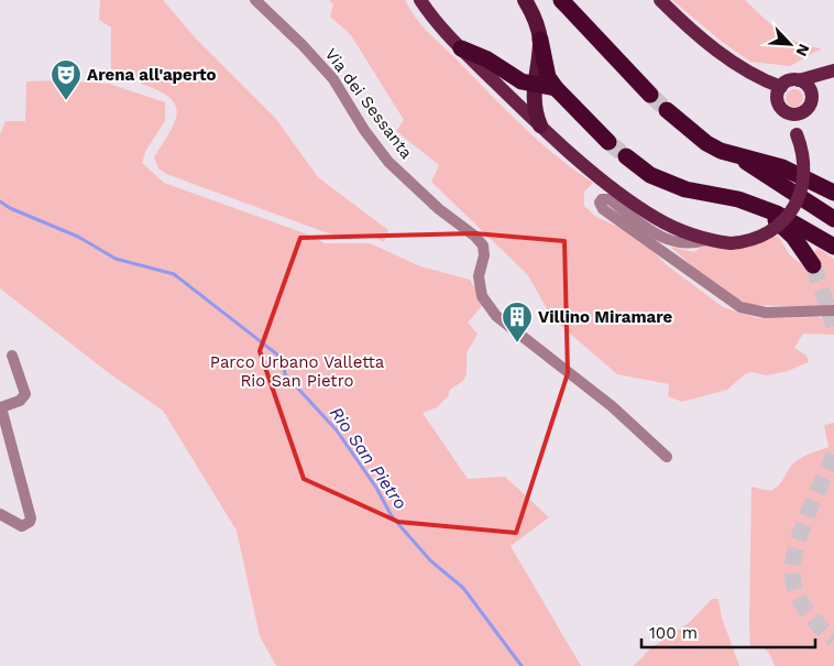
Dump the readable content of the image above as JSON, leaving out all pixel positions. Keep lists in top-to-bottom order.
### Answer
{
  "streets": {
    "street": ["Via dei Sessanta"]
  },
  "water": ["Rio San Pietro"],
  "parks": ["Parco Urbano Valletta Rio San Pietro"],
  "places": {
    "theatre": ["Arena all'aperto"],
    "building": ["Villino Miramare"]
  },
  "scale_bar": "100 m",
  "north": "bottom right"
}
